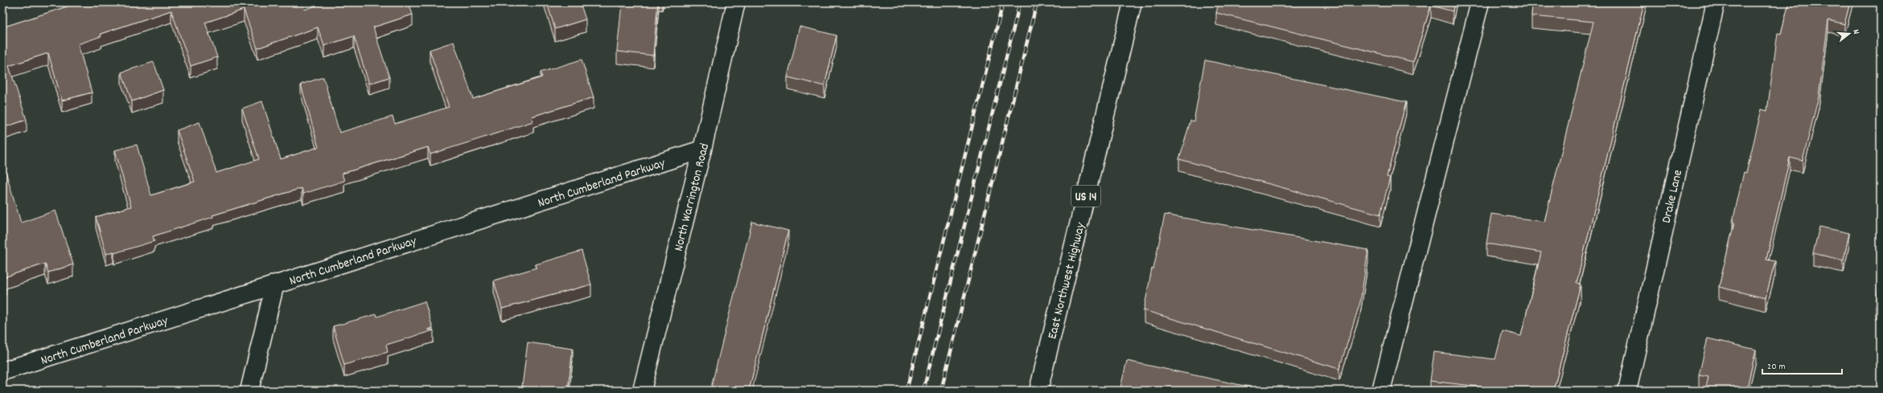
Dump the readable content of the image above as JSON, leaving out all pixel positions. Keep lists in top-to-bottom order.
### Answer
{
  "streets": {
    "street": [
      "North Cumberland Parkway",
      "US 14",
      "Drake Lane",
      "North Warrington Road",
      "East Northwest Highway"
    ]
  },
  "crossings": [
    ["North Cumberland Parkway", "North Warrington Road"]
  ],
  "scale_bar": "20 m",
  "north": "right"
}
